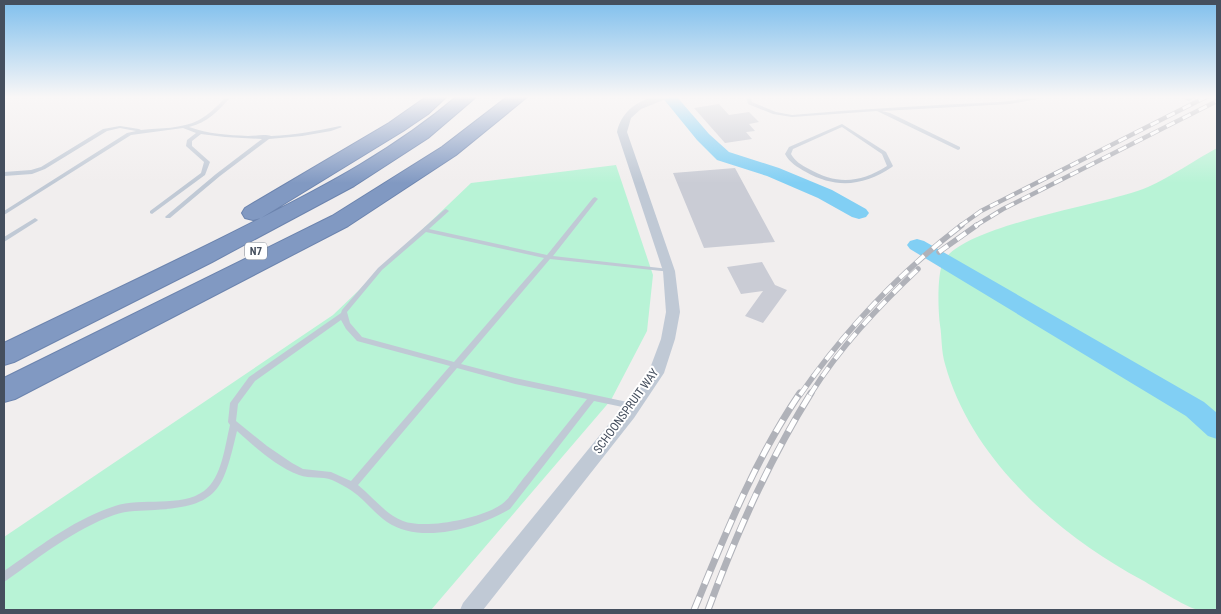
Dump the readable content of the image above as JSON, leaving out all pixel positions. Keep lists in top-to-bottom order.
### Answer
{
  "streets": {
    "highway": ["N7"],
    "street": ["SCHOONSPRUIT WAY"]
  }
}
